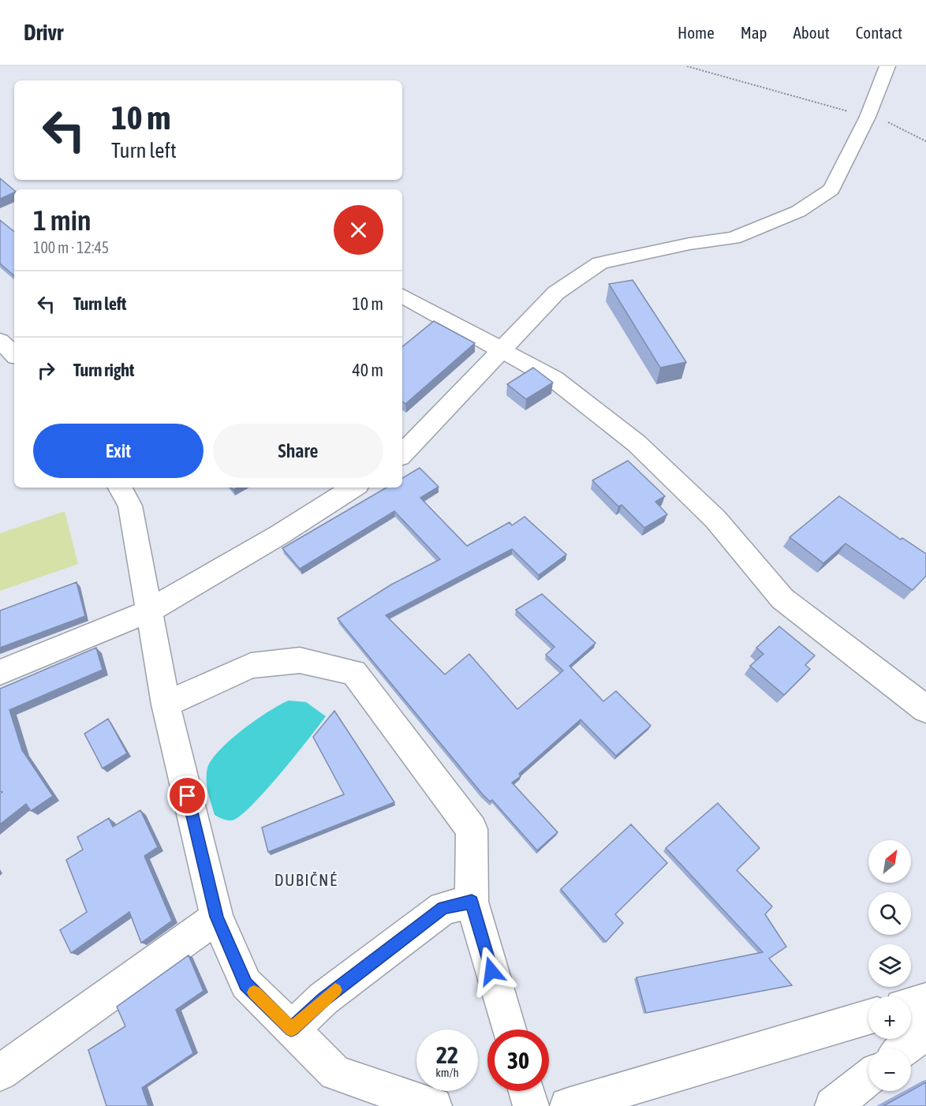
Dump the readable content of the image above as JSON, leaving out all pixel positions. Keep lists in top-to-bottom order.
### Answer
{
  "districts": ["DUBIČNÉ"],
  "north": "top right",
  "page": {
    "header": "Drivr",
    "nav": [
      "Home",
      "Map",
      "About",
      "Contact"
    ],
    "turn": ["10 m", "Turn left"],
    "heading": ["1 min", "100 m · 12:45"],
    "list": [
      {
        "name": "Turn left",
        "value": "10 m"
      },
      {
        "name": "Turn right",
        "value": "40 m"
      }
    ],
    "buttons": ["Exit", "Share"],
    "map_buttons": ["+", "−"],
    "speed": "22 km/h",
    "limit": "30"
  }
}
